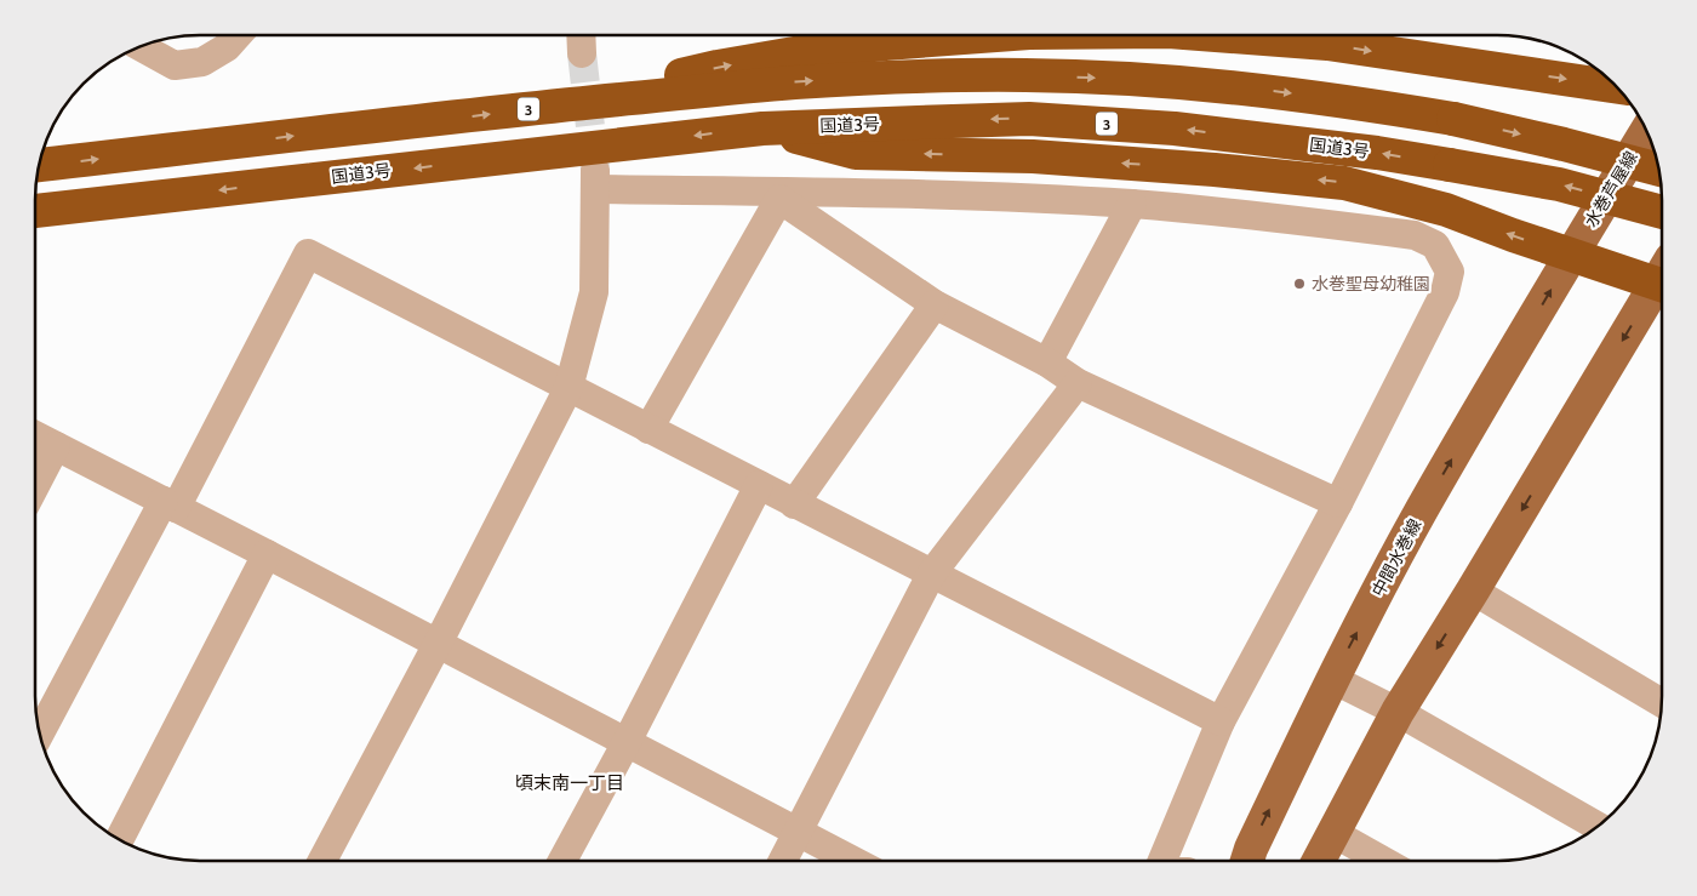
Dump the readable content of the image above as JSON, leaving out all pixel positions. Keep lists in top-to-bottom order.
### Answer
{
  "streets": {
    "highway": ["3", "国道3号"],
    "main road": ["水巻芦屋線", "中間水巻線"]
  },
  "crossings": [
    ["水巻芦屋線", "中間水巻線"]
  ],
  "districts": ["頃末南一丁目"],
  "places": ["水巻聖母幼稚園"]
}
